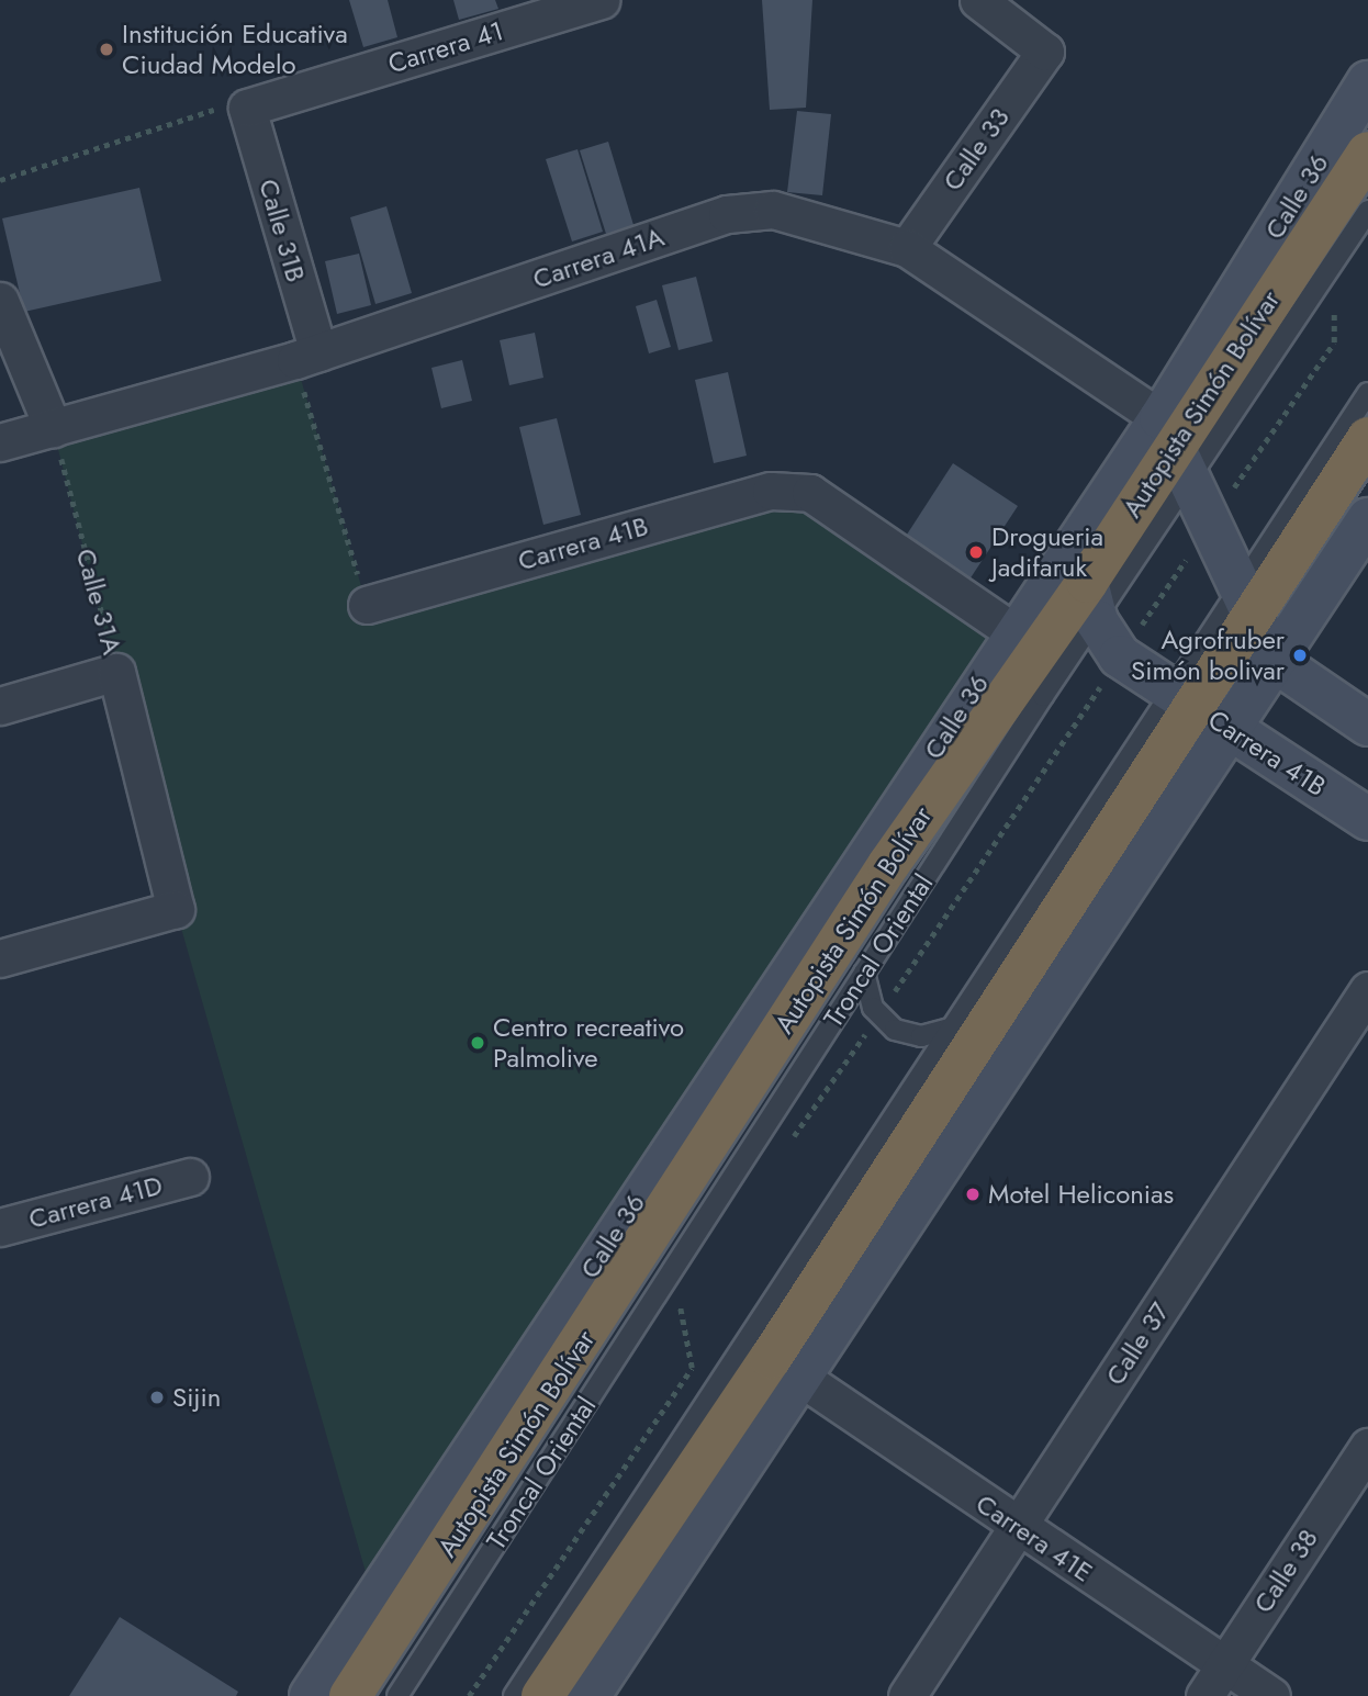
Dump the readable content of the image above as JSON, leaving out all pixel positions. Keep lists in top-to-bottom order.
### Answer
{
  "streets": {
    "highway": ["Autopista Simón Bolívar"],
    "street": [
      "Carrera 41",
      "Calle 33",
      "Calle 36",
      "Calle 31B",
      "Carrera 41A",
      "Carrera 41B",
      "Calle 31A",
      "Carrera 41D",
      "Calle 37",
      "Carrera 41E",
      "Calle 38"
    ],
    "lane": ["Troncal Oriental"]
  },
  "crossings": [
    ["Carrera 41", "Calle 31B"],
    ["Calle 33", "Carrera 41A"],
    ["Calle 36", "Carrera 41A"],
    ["Calle 36", "Autopista Simón Bolívar"],
    ["Calle 36", "Carrera 41B"],
    ["Calle 31B", "Carrera 41A"],
    ["Carrera 41A", "Autopista Simón Bolívar"],
    ["Carrera 41A", "Calle 31A"],
    ["Autopista Simón Bolívar", "Carrera 41B"],
    ["Autopista Simón Bolívar", "Troncal Oriental"],
    ["Carrera 41B", "Troncal Oriental"],
    ["Calle 37", "Carrera 41E"],
    ["Carrera 41E", "Calle 38"]
  ],
  "places": [
    "Institución Educativa Ciudad Modelo",
    "Drogueria Jadifaruk",
    "Agrofruber Simón bolivar",
    "Centro recreativo Palmolive",
    "Motel Heliconias",
    "Sijin"
  ]
}
